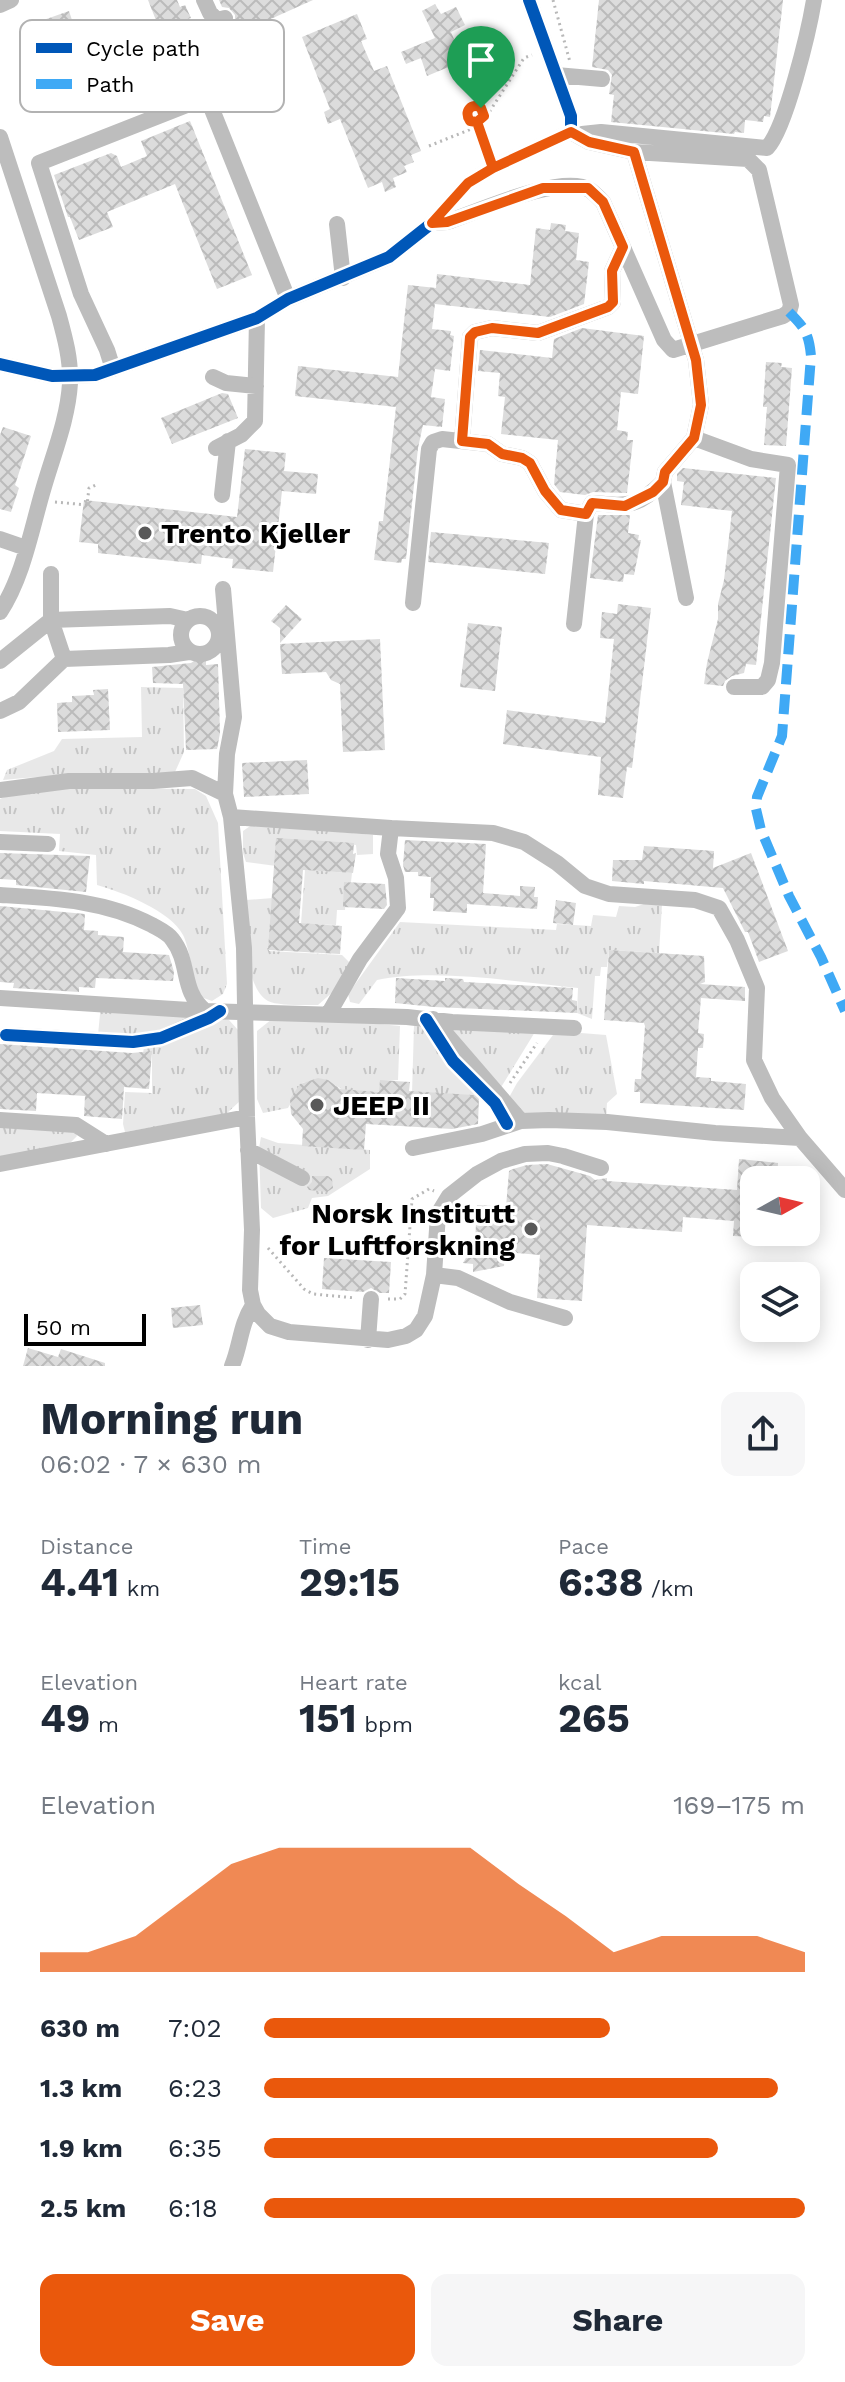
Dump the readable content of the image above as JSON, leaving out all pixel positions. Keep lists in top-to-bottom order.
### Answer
{
  "places": ["Trento Kjeller", "JEEP II", "Norsk Institutt for Luftforskning"],
  "legend": ["Cycle path", "Path"],
  "scale_bar": "50 m",
  "north": "right",
  "page": {
    "scale": "50 m",
    "heading": ["Morning run", "06:02 · 7 × 630 m"],
    "stats": [
      ["Distance", "4.41 km"],
      ["Time", "29:15"],
      ["Pace", "6:38 /km"],
      ["Elevation", "49 m"],
      ["Heart rate", "151 bpm"],
      ["kcal", "265"]
    ],
    "chart": ["Elevation", "169–175 m"],
    "list": [
      {
        "name": "630 m",
        "note": "7:02"
      },
      {
        "name": "1.3 km",
        "note": "6:23"
      },
      {
        "name": "1.9 km",
        "note": "6:35"
      },
      {
        "name": "2.5 km",
        "note": "6:18"
      }
    ],
    "buttons": ["Save", "Share"]
  }
}
